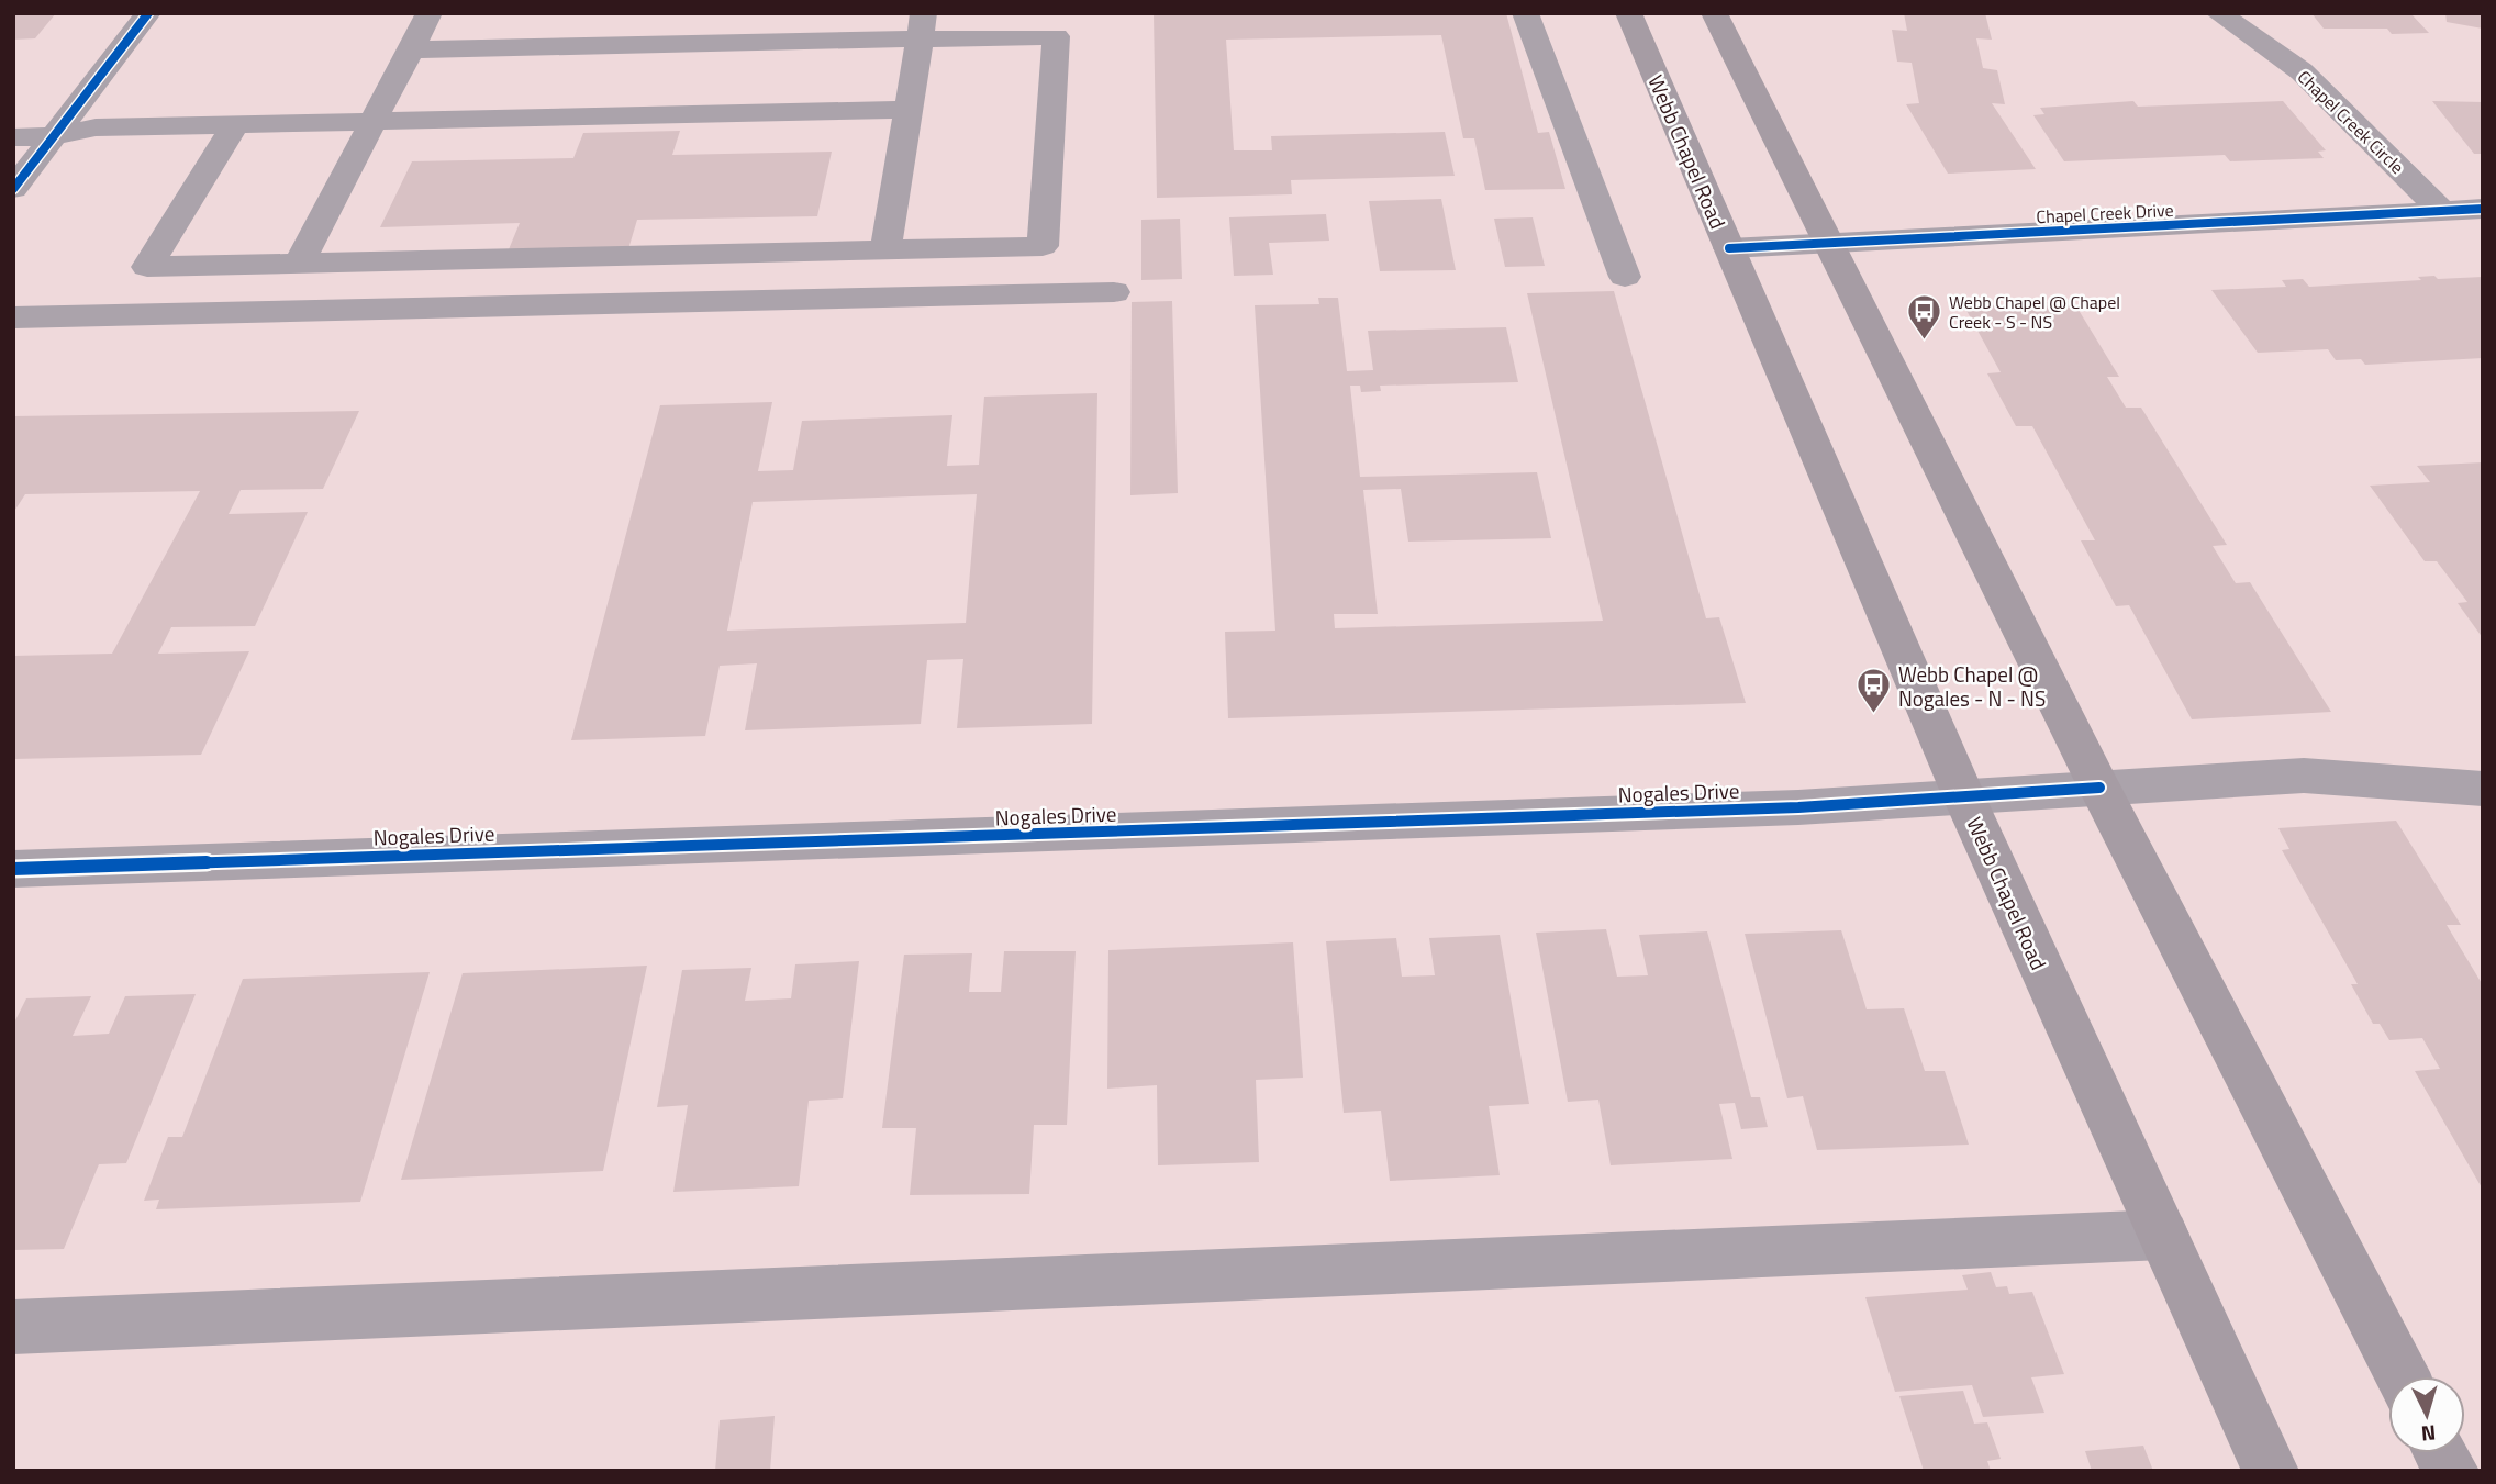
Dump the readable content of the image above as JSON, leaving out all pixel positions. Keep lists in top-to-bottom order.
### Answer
{
  "streets": {
    "main road": ["Webb Chapel Road"],
    "street": ["Chapel Creek Circle", "Chapel Creek Drive", "Nogales Drive"]
  },
  "crossings": [
    ["Chapel Creek Circle", "Chapel Creek Drive"],
    ["Webb Chapel Road", "Chapel Creek Drive"],
    ["Webb Chapel Road", "Nogales Drive"]
  ],
  "places": {
    "bus stop": ["Webb Chapel @ Chapel Creek - S - NS", "Webb Chapel @ Nogales - N - NS"]
  },
  "north": "bottom"
}
